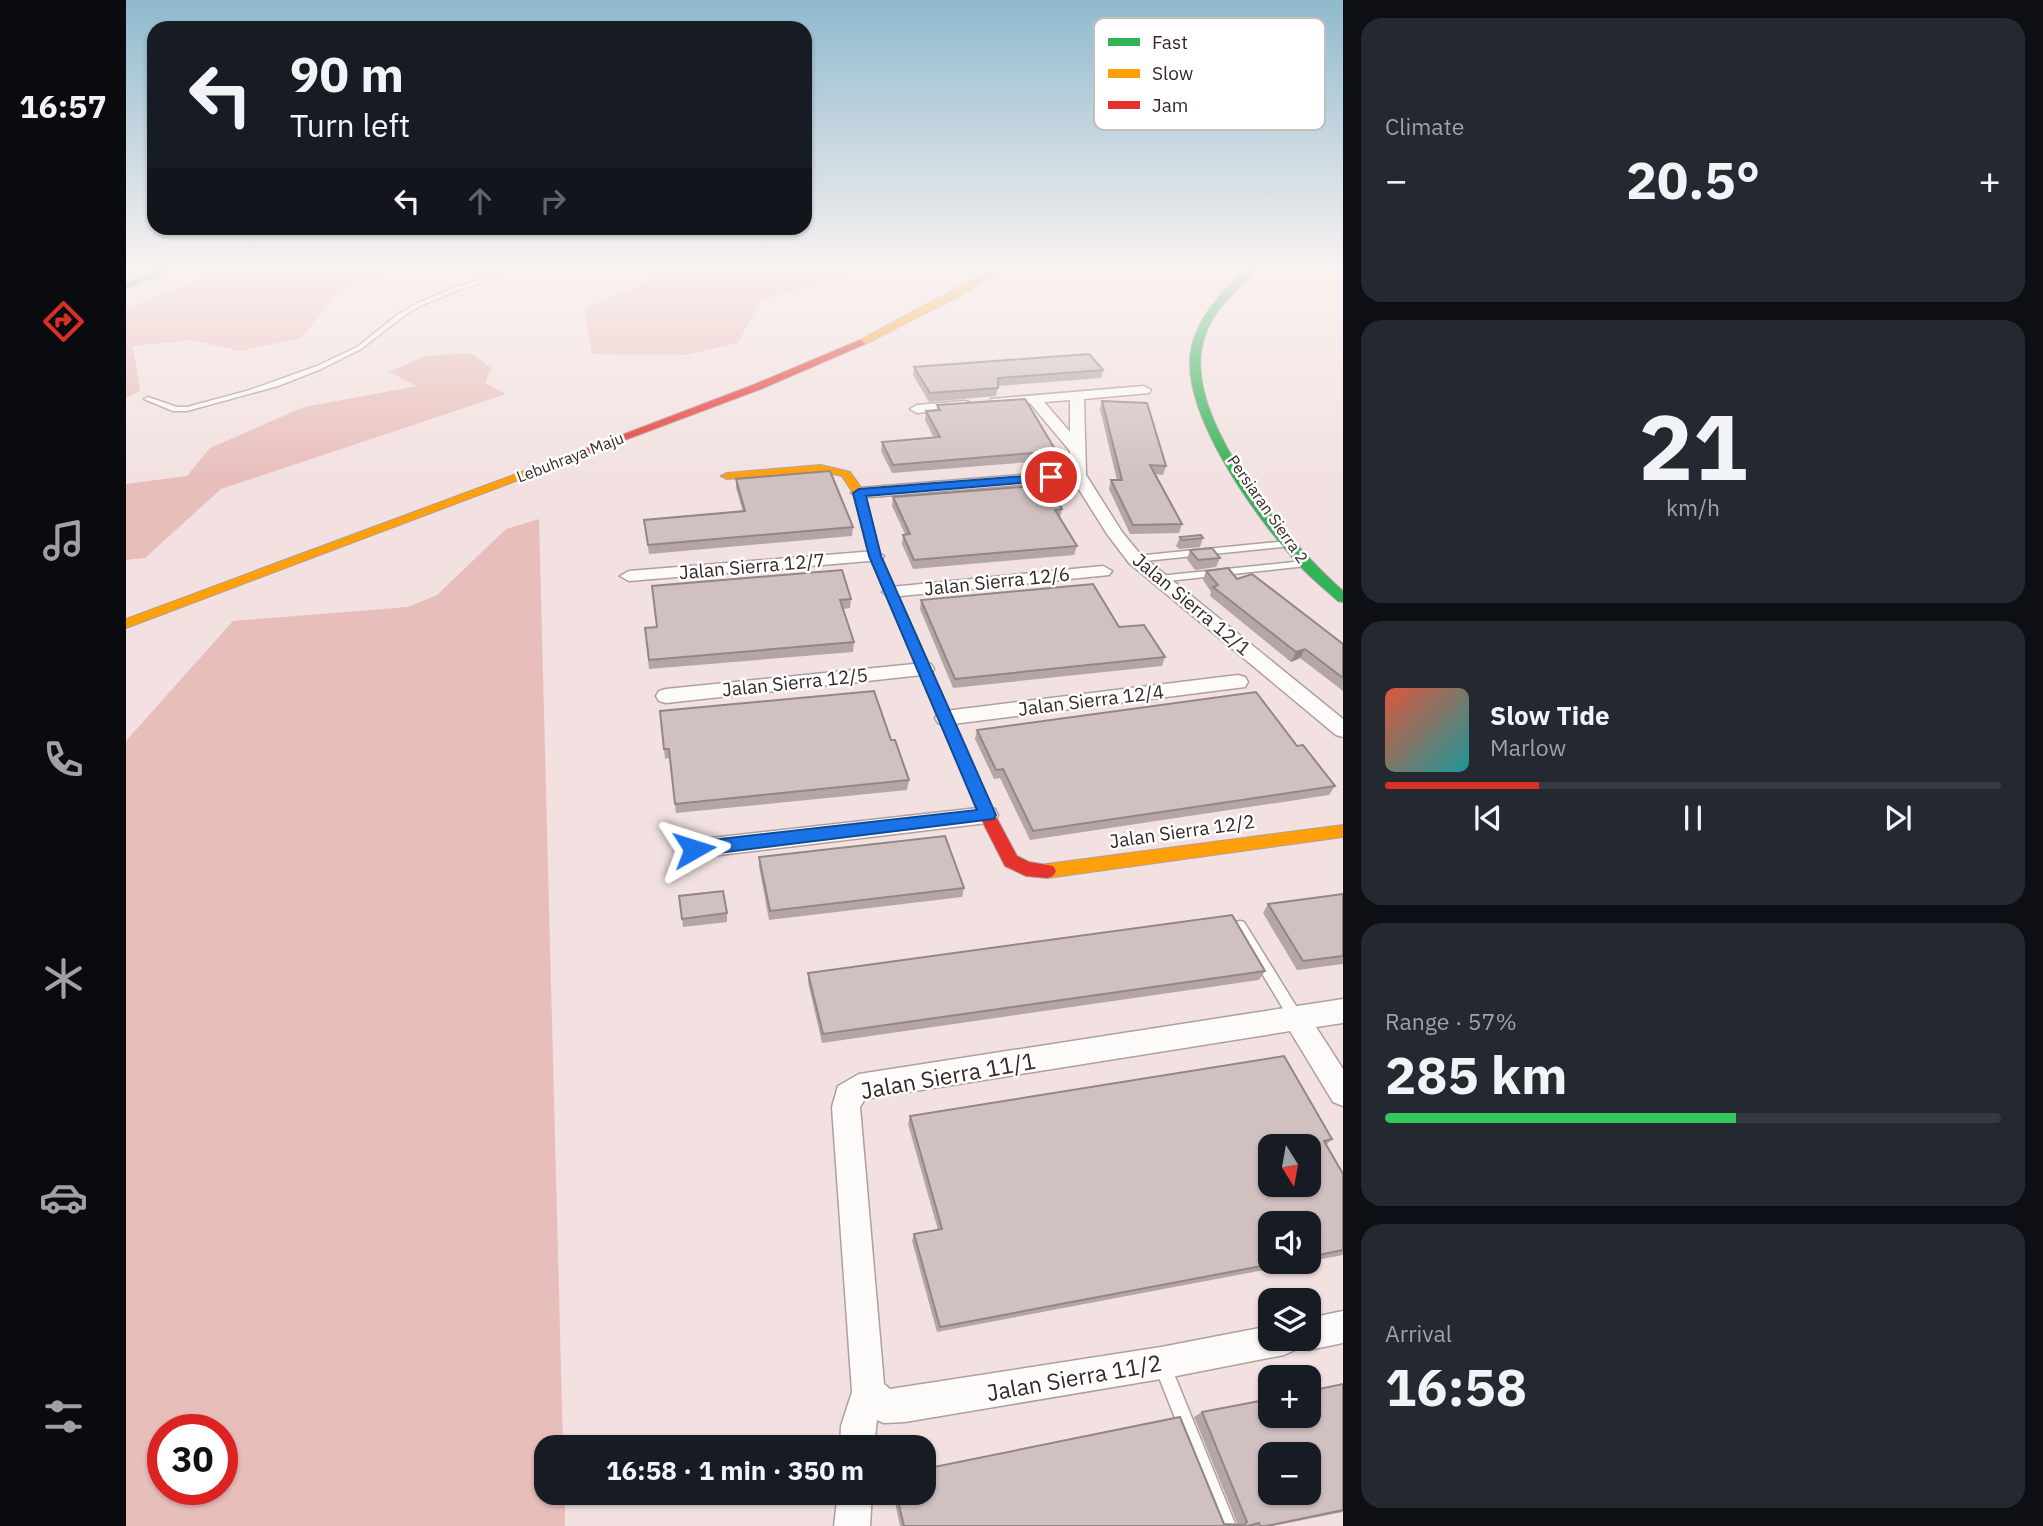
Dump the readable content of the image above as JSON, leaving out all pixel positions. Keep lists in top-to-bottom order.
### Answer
{
  "streets": {
    "main road": ["Lebuhraya Maju", "Persiaran Sierra 2", "Jalan Sierra 12/2"],
    "street": [
      "Jalan Sierra 12/7",
      "Jalan Sierra 12/6",
      "Jalan Sierra 12/1",
      "Jalan Sierra 12/5",
      "Jalan Sierra 12/4",
      "Jalan Sierra 11/1",
      "Jalan Sierra 11/2"
    ]
  },
  "crossings": [
    ["Jalan Sierra 11/1", "Jalan Sierra 11/2"]
  ],
  "legend": ["Fast", "Slow", "Jam"],
  "north": "bottom",
  "page": {
    "tabs": "16:57",
    "tile": [
      "Climate",
      ["21", "km/h"],
      ["Range · 57%", "285 km"],
      ["Arrival", "16:58"]
    ],
    "turn": ["90 m", "Turn left"],
    "heat": ["−", "20.5°", "+"],
    "song": ["Slow Tide", "Marlow"],
    "map_buttons": ["+", "−"],
    "limit": "30",
    "trip": "16:58 · 1 min · 350 m"
  }
}
